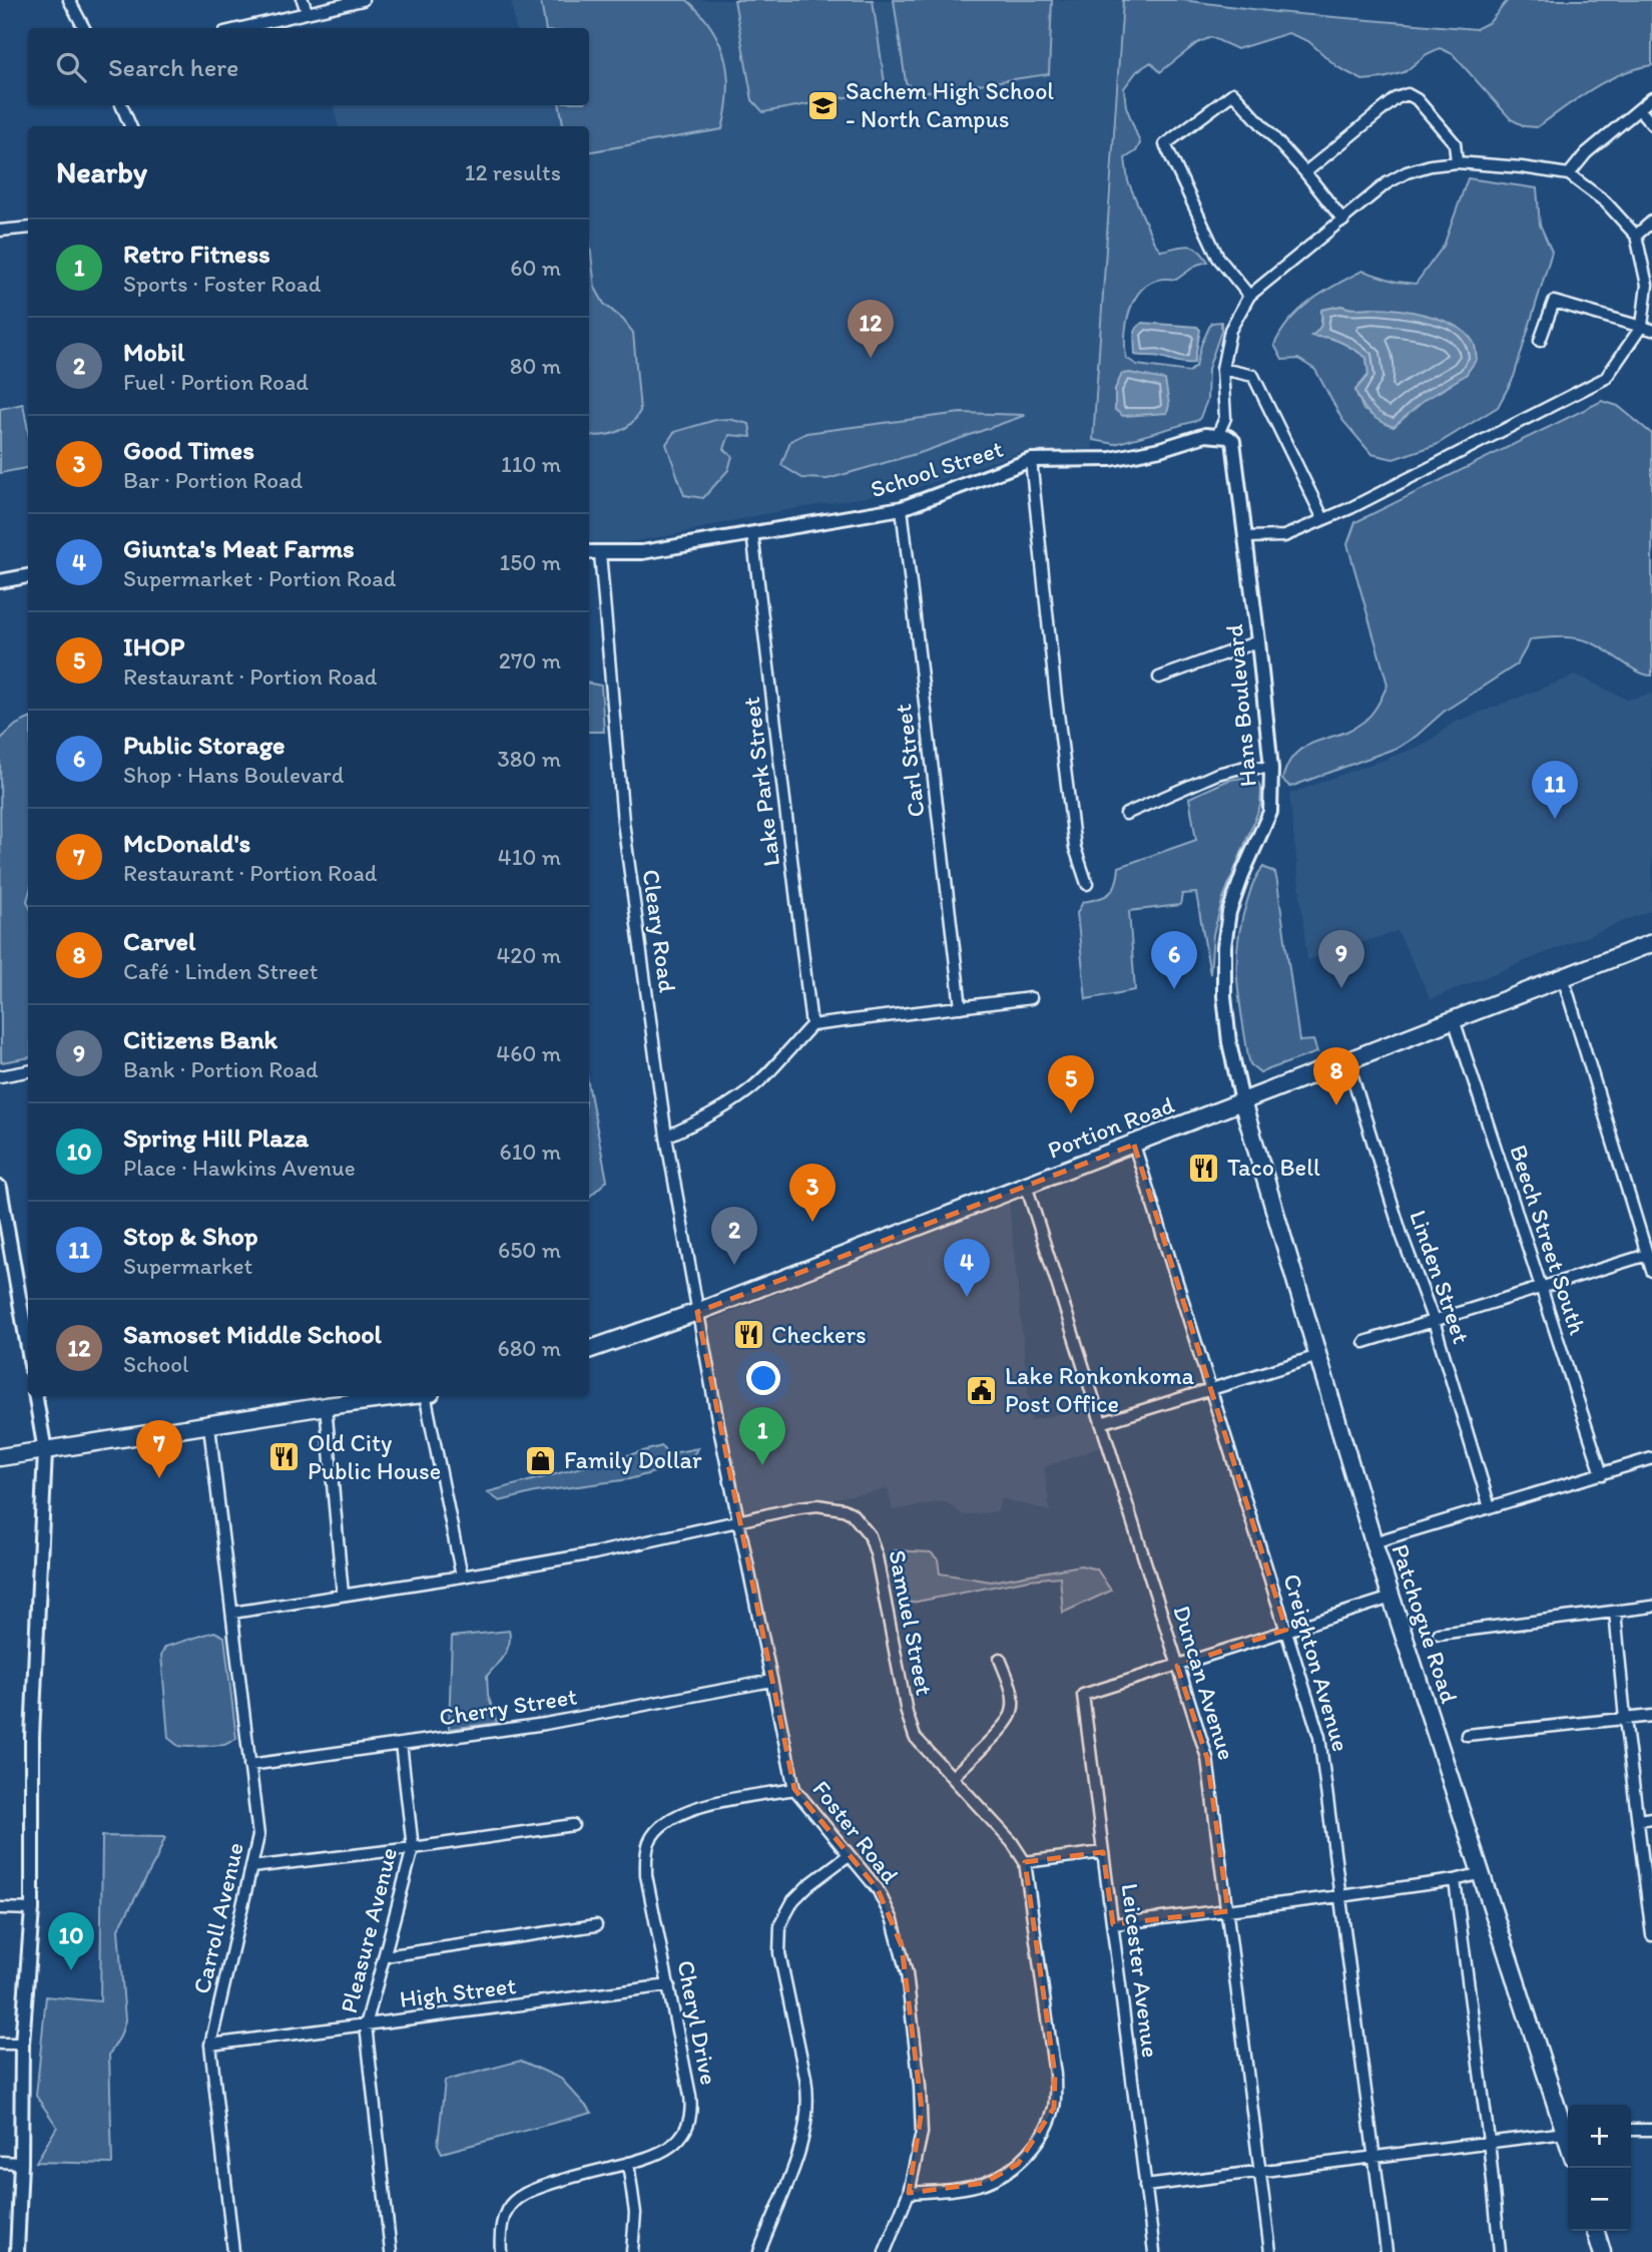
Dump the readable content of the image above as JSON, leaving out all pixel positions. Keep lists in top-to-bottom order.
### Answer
{
  "streets": {
    "main road": ["Portion Road", "Patchogue Road"],
    "street": [
      "School Street",
      "Hans Boulevard",
      "Carl Street",
      "Lake Park Street",
      "Cleary Road",
      "Beech Street South",
      "Linden Street",
      "Samuel Street",
      "Creighton Avenue",
      "Duncan Avenue",
      "Cherry Street",
      "Foster Road",
      "Carroll Avenue",
      "Pleasure Avenue",
      "Leicester Avenue",
      "High Street",
      "Cheryl Drive"
    ]
  },
  "crossings": [
    ["School Street", "Hans Boulevard"],
    ["School Street", "Carl Street"],
    ["School Street", "Lake Park Street"],
    ["School Street", "Cleary Road"],
    ["Hans Boulevard", "Portion Road"],
    ["Hans Boulevard", "Patchogue Road"],
    ["Cleary Road", "Portion Road"],
    ["Cleary Road", "Foster Road"],
    ["Portion Road", "Beech Street South"],
    ["Portion Road", "Linden Street"],
    ["Portion Road", "Patchogue Road"],
    ["Portion Road", "Creighton Avenue"],
    ["Portion Road", "Duncan Avenue"],
    ["Portion Road", "Foster Road"],
    ["Samuel Street", "Foster Road"],
    ["Samuel Street", "Carroll Avenue"],
    ["Duncan Avenue", "Leicester Avenue"],
    ["Cherry Street", "Foster Road"],
    ["Cherry Street", "Carroll Avenue"],
    ["Cherry Street", "Pleasure Avenue"],
    ["Foster Road", "Cheryl Drive"],
    ["Carroll Avenue", "High Street"],
    ["Pleasure Avenue", "High Street"],
    ["High Street", "Cheryl Drive"]
  ],
  "places": {
    "school or university": ["Sachem High School - North Campus"],
    "restaurant": ["Taco Bell", "Checkers", "Old City Public House"],
    "public building": ["Lake Ronkonkoma Post Office"],
    "shop": ["Family Dollar"]
  },
  "page": {
    "search": "Search here",
    "heading": ["Nearby", "12 results"],
    "list": [
      {
        "mark": "1",
        "name": "Retro Fitness",
        "note": "Sports · Foster Road",
        "value": "60 m"
      },
      {
        "mark": "2",
        "name": "Mobil",
        "note": "Fuel · Portion Road",
        "value": "80 m"
      },
      {
        "mark": "3",
        "name": "Good Times",
        "note": "Bar · Portion Road",
        "value": "110 m"
      },
      {
        "mark": "4",
        "name": "Giunta's Meat Farms",
        "note": "Supermarket · Portion Road",
        "value": "150 m"
      },
      {
        "mark": "5",
        "name": "IHOP",
        "note": "Restaurant · Portion Road",
        "value": "270 m"
      },
      {
        "mark": "6",
        "name": "Public Storage",
        "note": "Shop · Hans Boulevard",
        "value": "380 m"
      },
      {
        "mark": "7",
        "name": "McDonald's",
        "note": "Restaurant · Portion Road",
        "value": "410 m"
      },
      {
        "mark": "8",
        "name": "Carvel",
        "note": "Café · Linden Street",
        "value": "420 m"
      },
      {
        "mark": "9",
        "name": "Citizens Bank",
        "note": "Bank · Portion Road",
        "value": "460 m"
      },
      {
        "mark": "10",
        "name": "Spring Hill Plaza",
        "note": "Place · Hawkins Avenue",
        "value": "610 m"
      },
      {
        "mark": "11",
        "name": "Stop & Shop",
        "note": "Supermarket",
        "value": "650 m"
      },
      {
        "mark": "12",
        "name": "Samoset Middle School",
        "note": "School",
        "value": "680 m"
      }
    ],
    "pins": [
      "12",
      "11",
      "9",
      "6",
      "8",
      "5",
      "3",
      "2",
      "4",
      "1",
      "7",
      "10"
    ],
    "map_buttons": ["+", "−"]
  }
}
